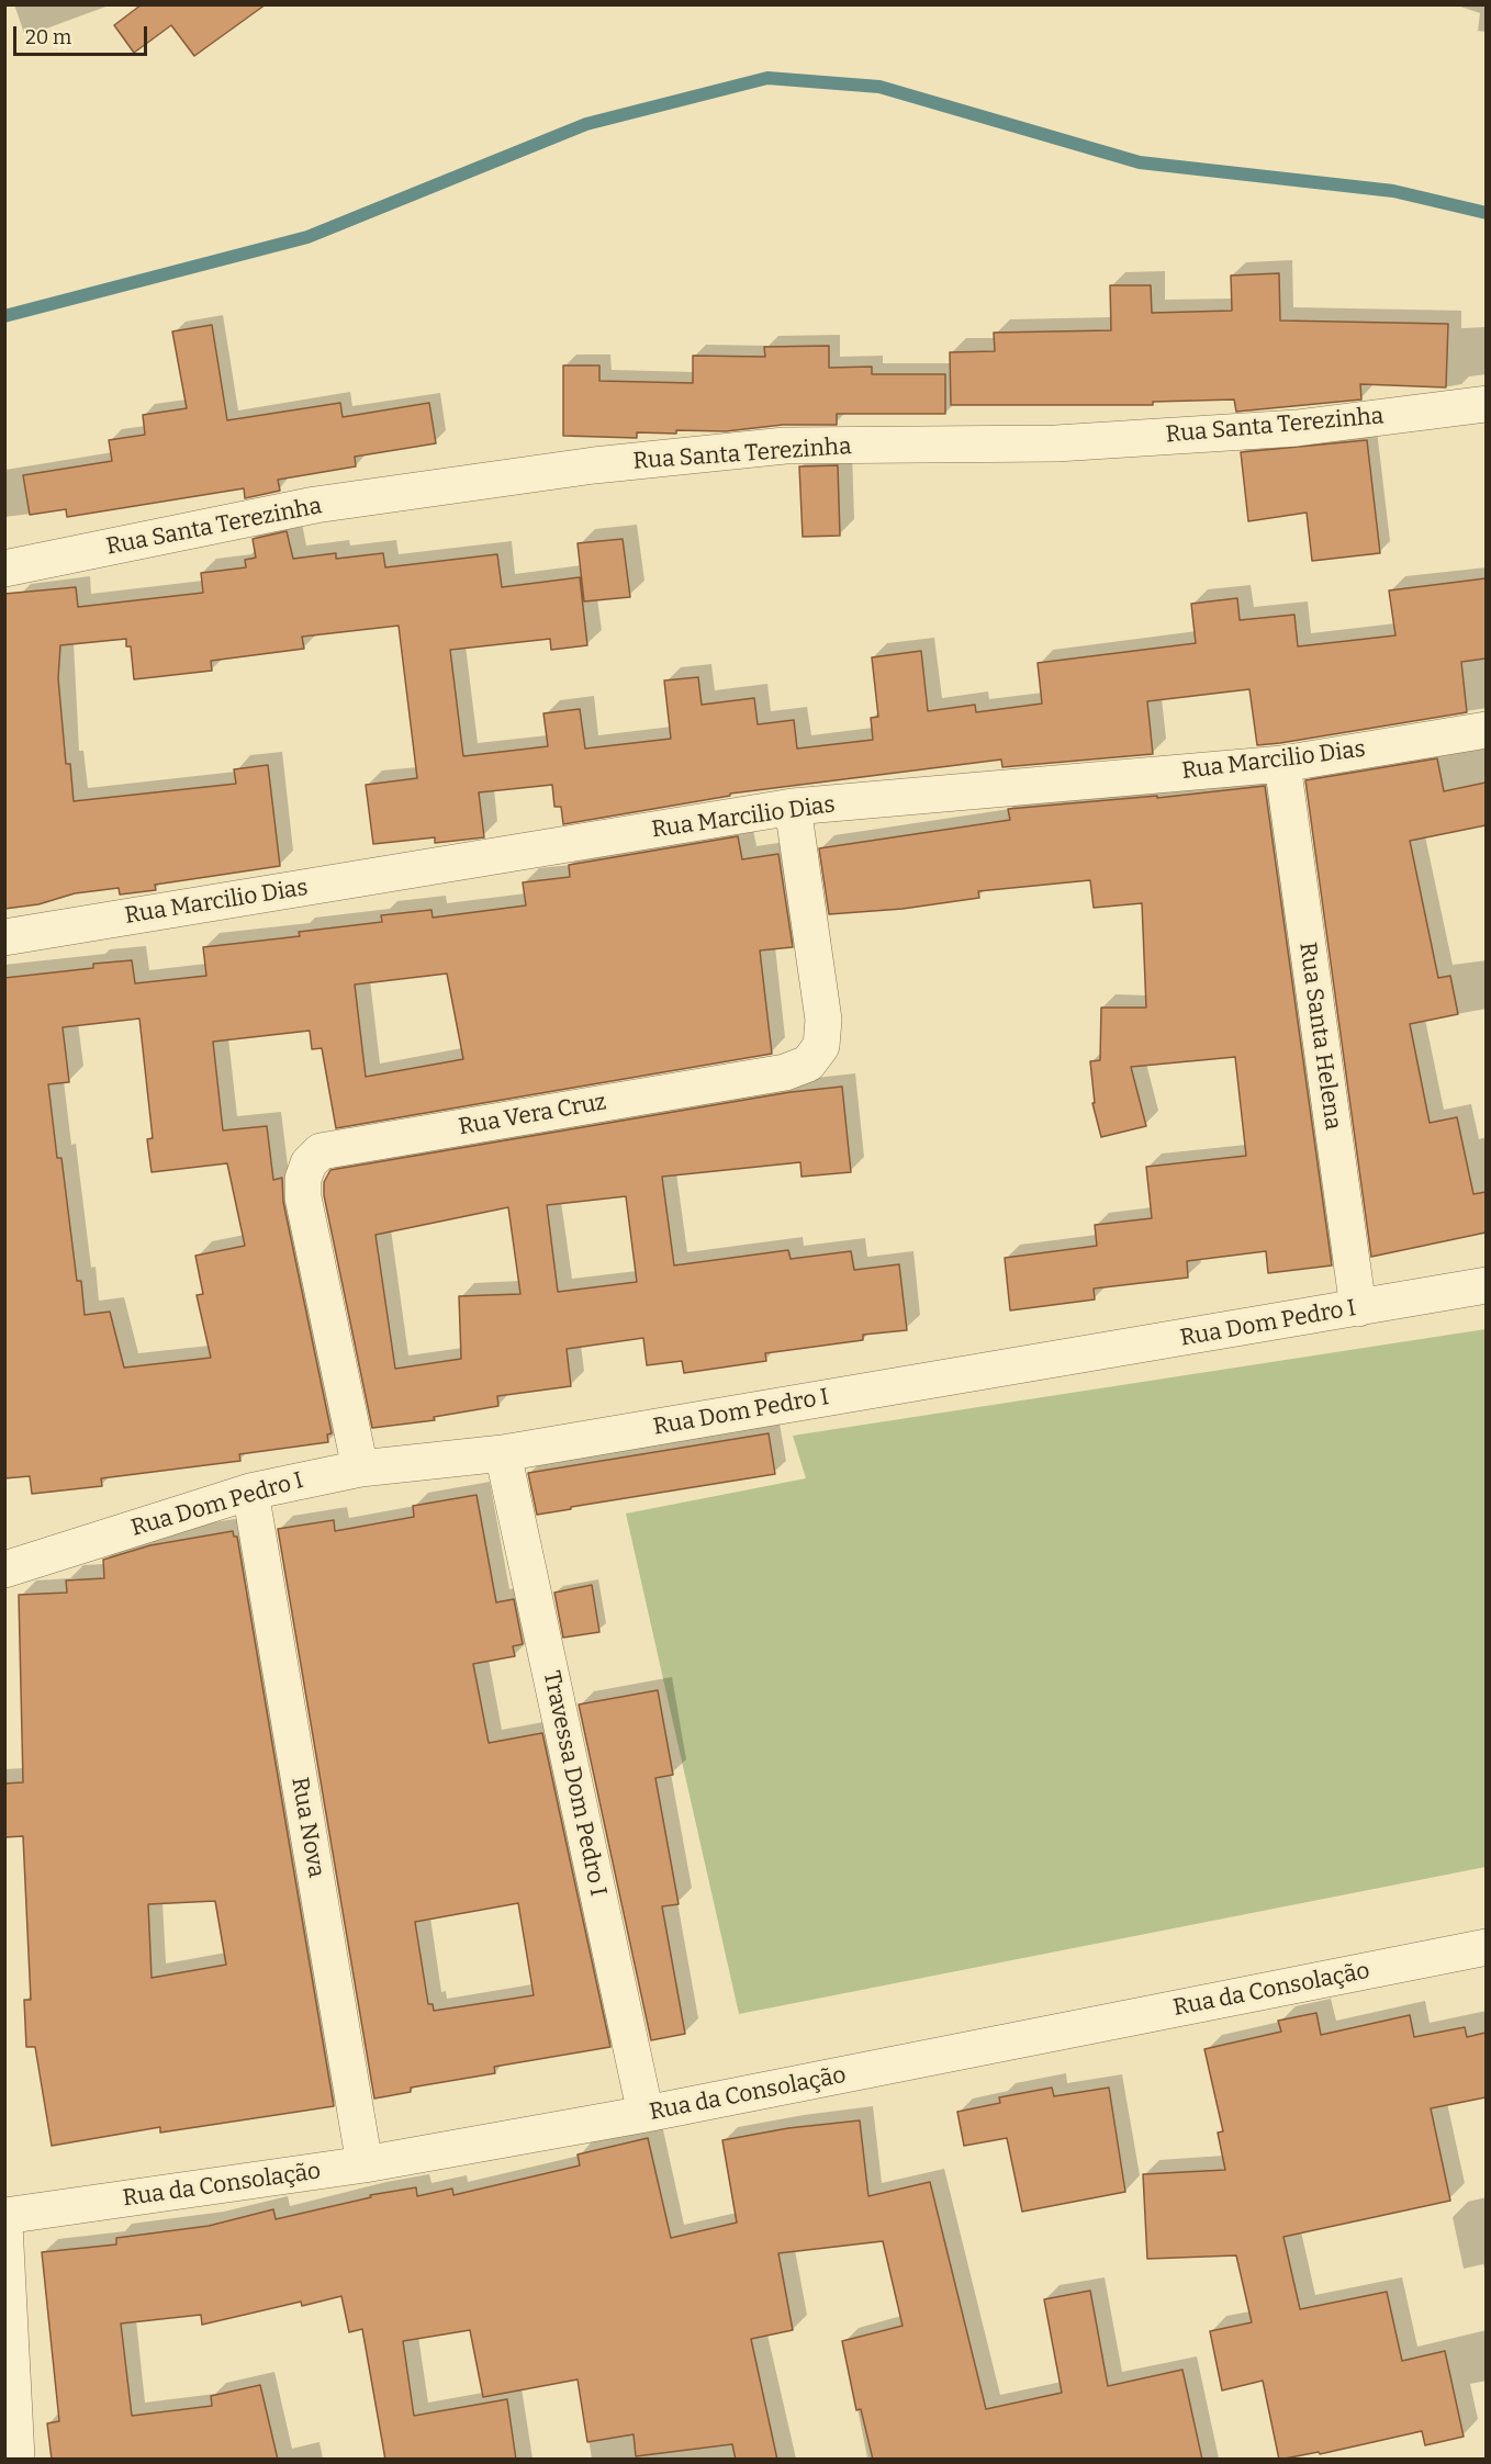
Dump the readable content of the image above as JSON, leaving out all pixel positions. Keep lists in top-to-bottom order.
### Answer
{
  "streets": {
    "street": [
      "Rua Santa Terezinha",
      "Rua Marcilio Dias",
      "Rua Santa Helena",
      "Rua Vera Cruz",
      "Rua Dom Pedro I",
      "Travessa Dom Pedro I",
      "Rua Nova",
      "Rua da Consolação"
    ]
  },
  "crossings": [
    ["Rua Marcilio Dias", "Rua Santa Helena"],
    ["Rua Marcilio Dias", "Rua Vera Cruz"],
    ["Rua Santa Helena", "Rua Dom Pedro I"],
    ["Rua Vera Cruz", "Rua Dom Pedro I"],
    ["Rua Dom Pedro I", "Travessa Dom Pedro I"],
    ["Rua Dom Pedro I", "Rua Nova"],
    ["Travessa Dom Pedro I", "Rua da Consolação"],
    ["Rua Nova", "Rua da Consolação"]
  ],
  "scale_bar": "20 m"
}
